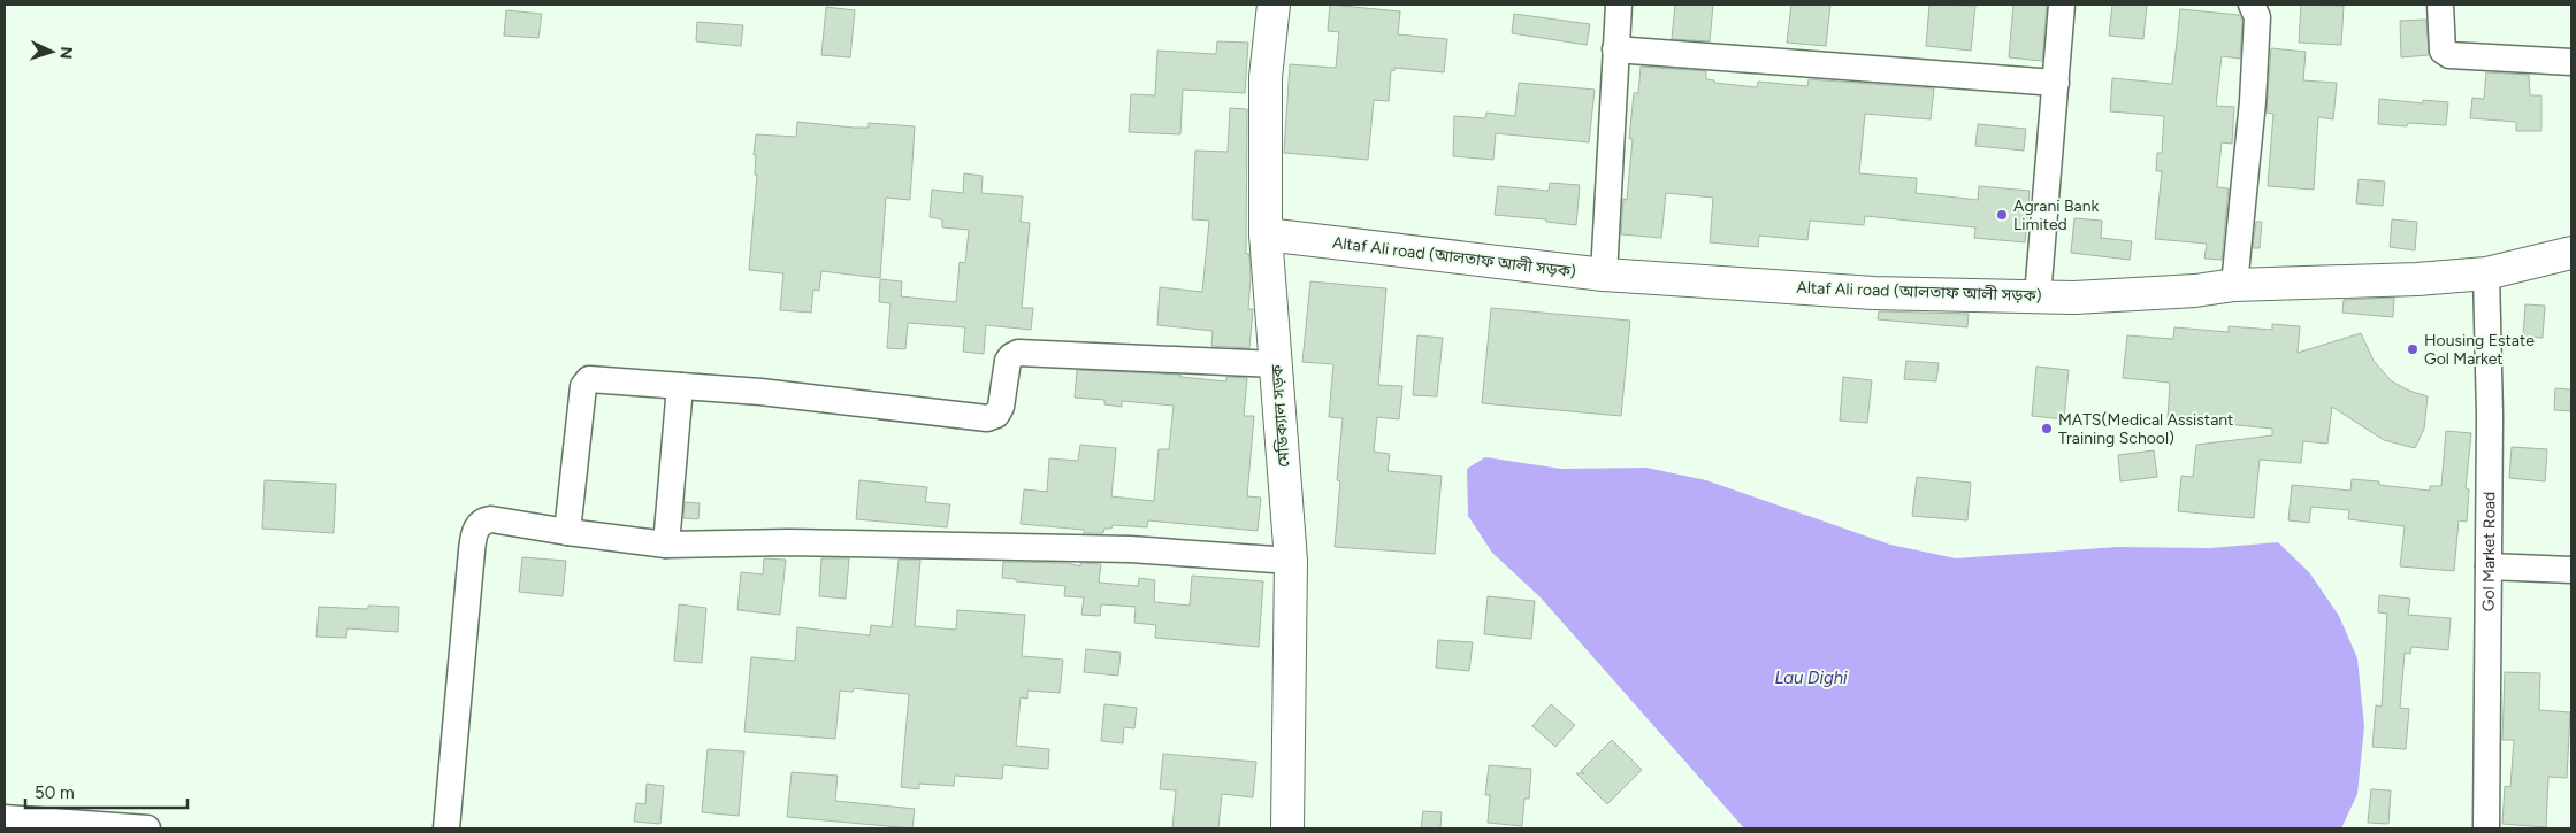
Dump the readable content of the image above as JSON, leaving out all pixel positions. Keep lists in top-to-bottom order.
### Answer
{
  "streets": {
    "main road": ["Altaf Ali road (আলতাফ আলী সড়ক)", "মেডিক্যাল সড়ক"],
    "street": ["Gol Market Road"]
  },
  "crossings": [
    ["Altaf Ali road (আলতাফ আলী সড়ক)", "মেডিক্যাল সড়ক"],
    ["Altaf Ali road (আলতাফ আলী সড়ক)", "Gol Market Road"]
  ],
  "water": ["Lau Dighi"],
  "places": ["Agrani Bank Limited", "Housing Estate Gol Market", "MATS(Medical Assistant Training School)"],
  "scale_bar": "50 m",
  "north": "right"
}
